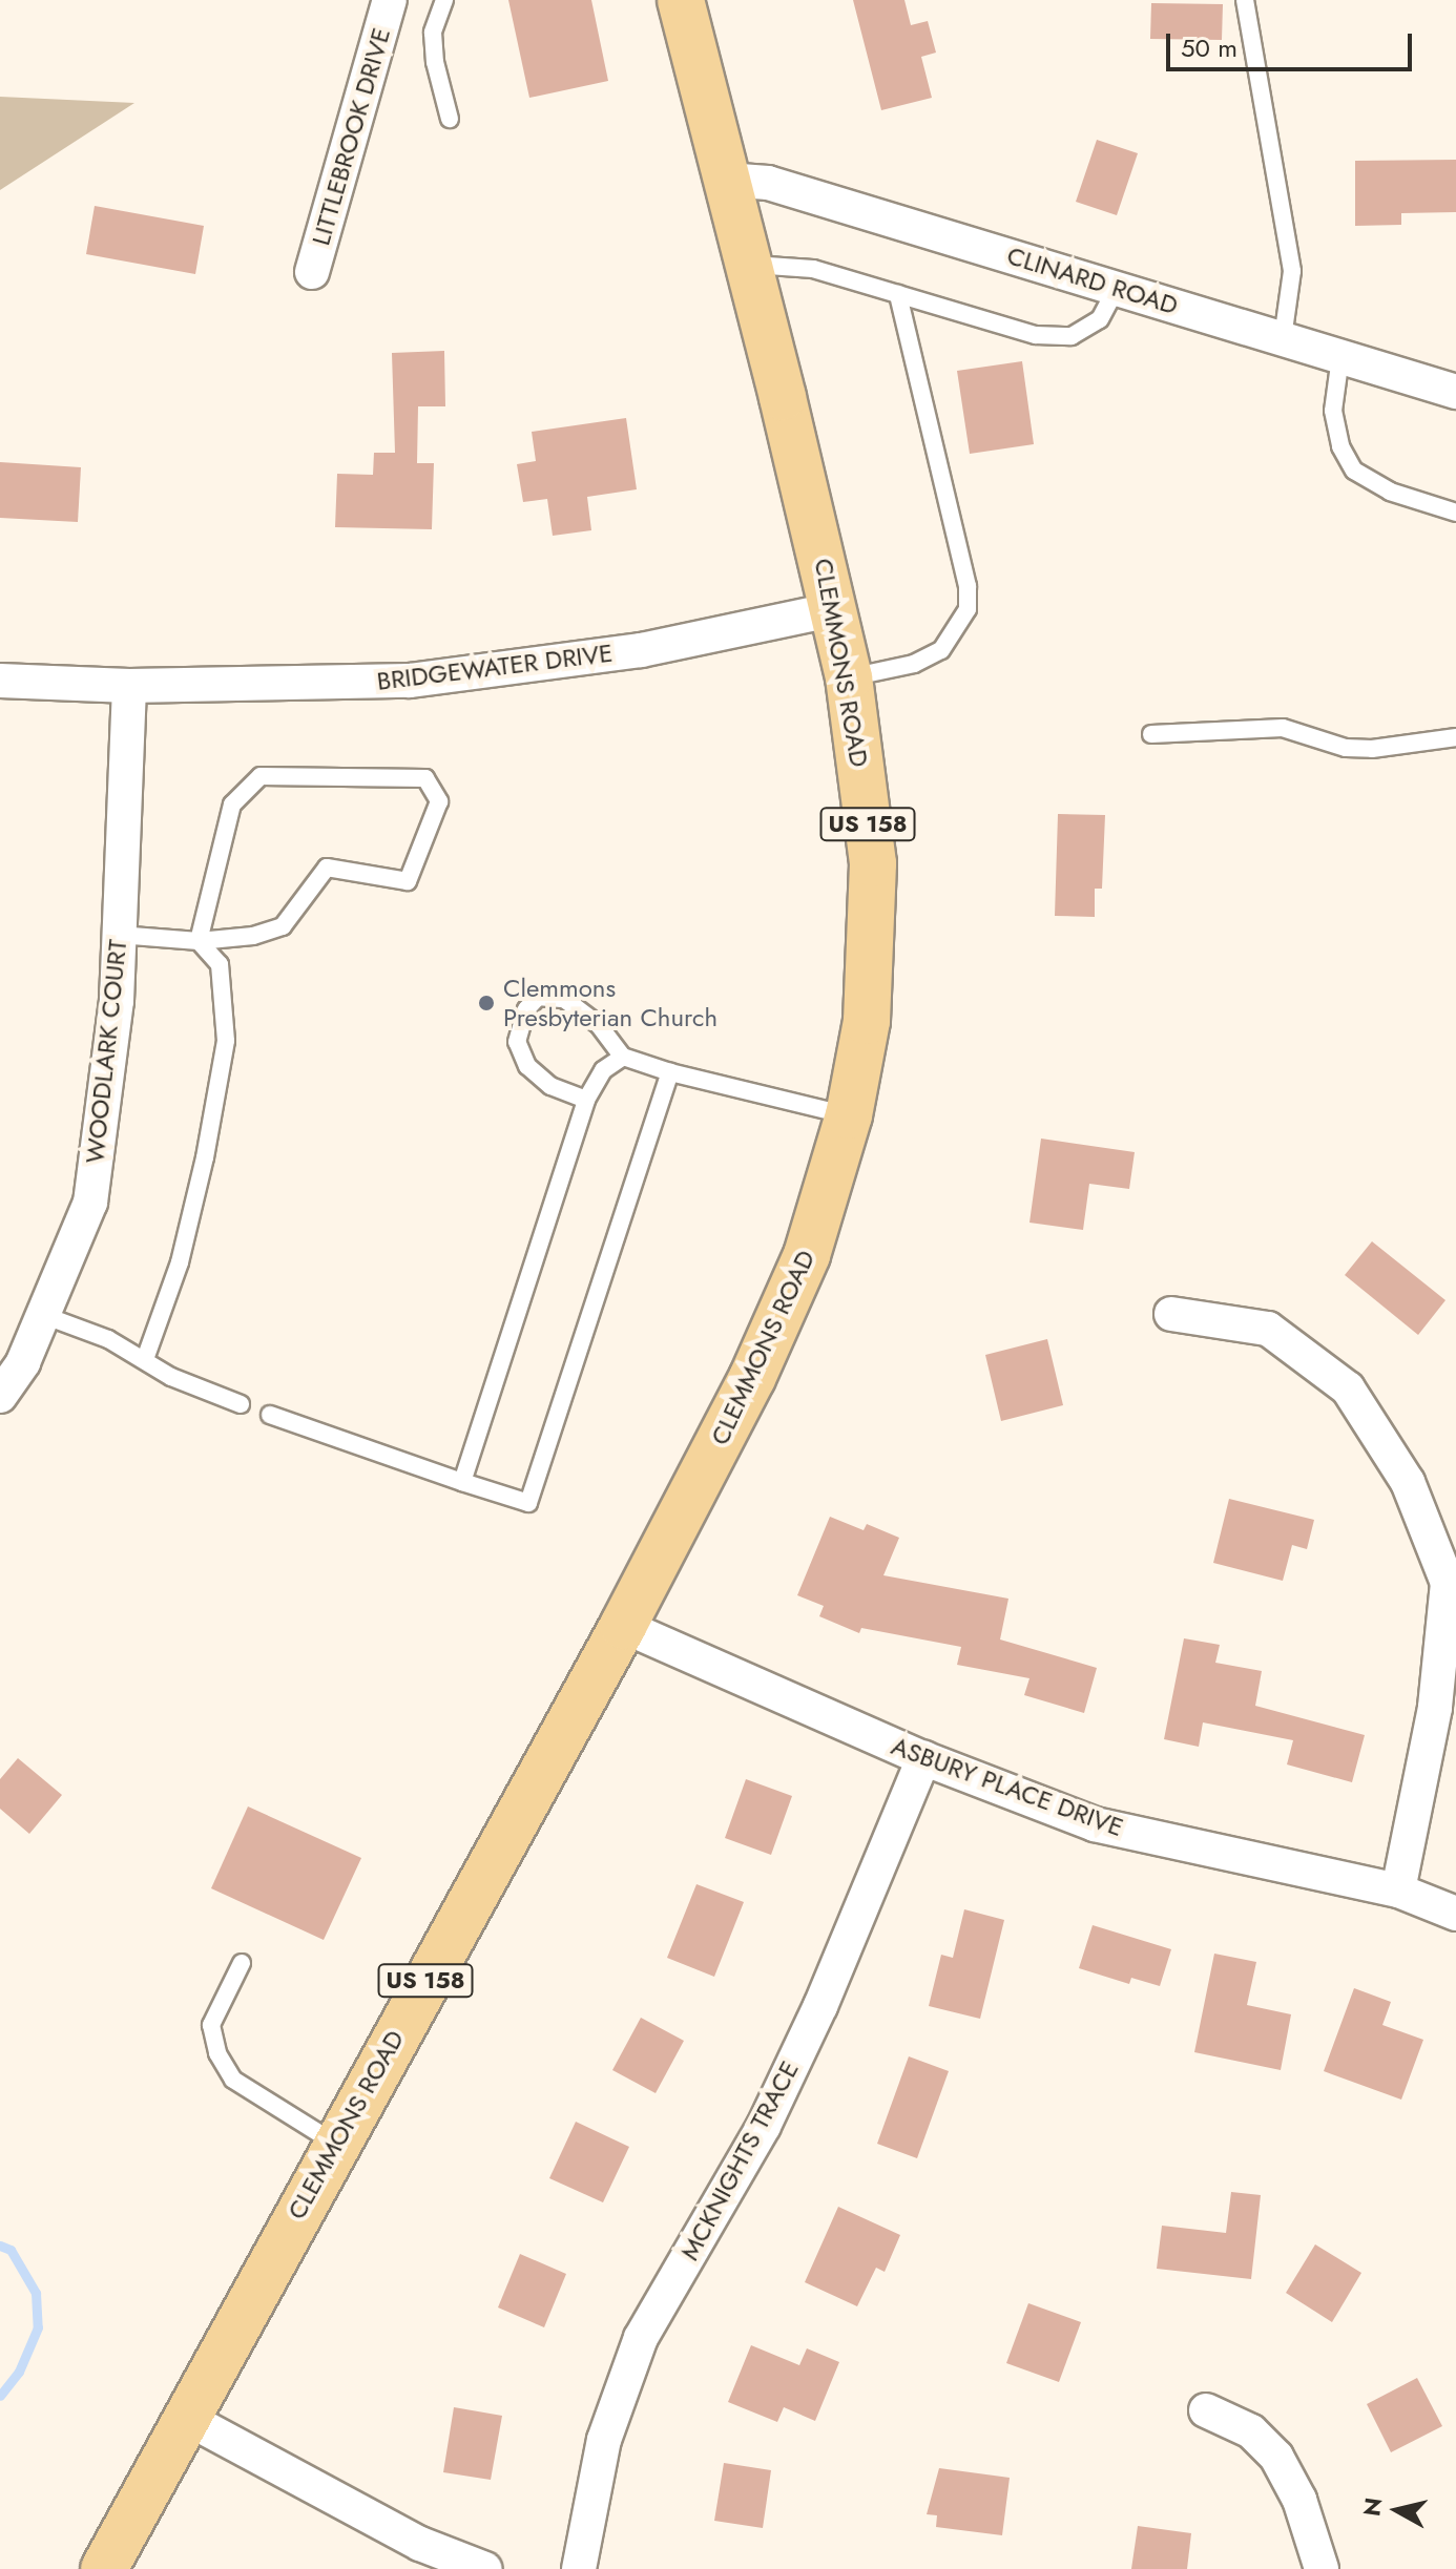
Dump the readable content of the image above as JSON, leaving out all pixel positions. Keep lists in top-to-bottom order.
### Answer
{
  "streets": {
    "main road": ["CLEMMONS ROAD", "US 158"],
    "street": [
      "LITTLEBROOK DRIVE",
      "CLINARD ROAD",
      "BRIDGEWATER DRIVE",
      "WOODLARK COURT",
      "ASBURY PLACE DRIVE",
      "MCKNIGHTS TRACE"
    ]
  },
  "crossings": [
    ["CLINARD ROAD", "CLEMMONS ROAD"],
    ["CLEMMONS ROAD", "BRIDGEWATER DRIVE"],
    ["CLEMMONS ROAD", "ASBURY PLACE DRIVE"],
    ["BRIDGEWATER DRIVE", "WOODLARK COURT"],
    ["ASBURY PLACE DRIVE", "MCKNIGHTS TRACE"]
  ],
  "places": ["Clemmons Presbyterian Church"],
  "scale_bar": "50 m",
  "north": "left"
}
